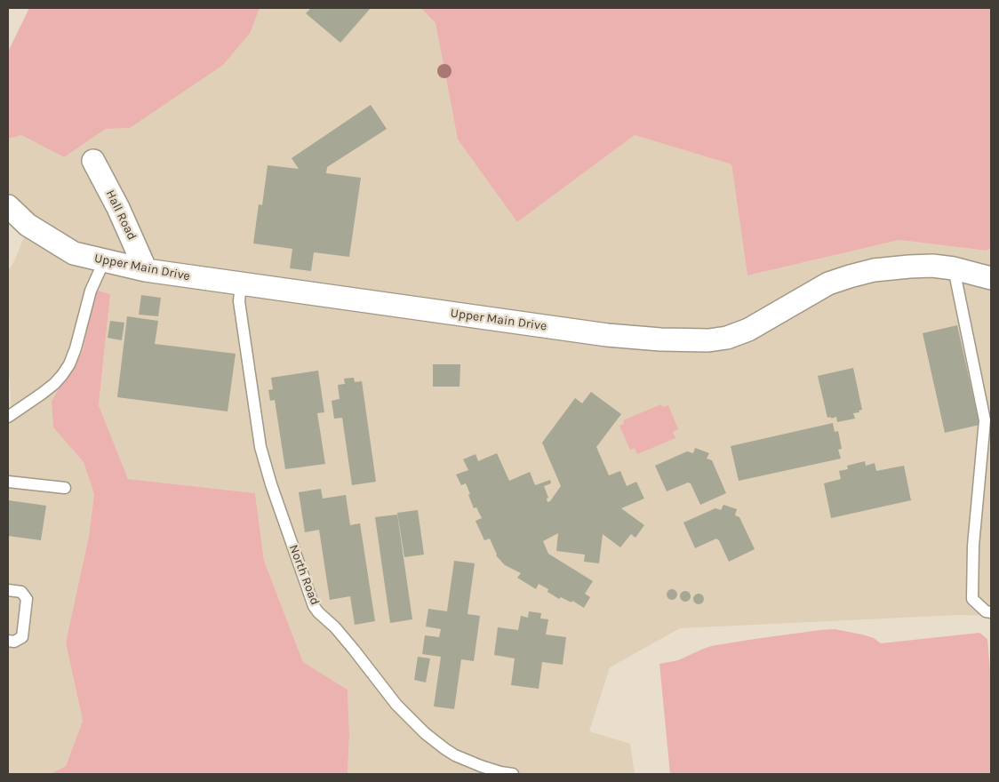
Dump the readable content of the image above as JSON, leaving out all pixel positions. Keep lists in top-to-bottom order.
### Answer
{
  "streets": {
    "street": ["Hall Road", "Upper Main Drive"],
    "lane": ["North Road"]
  },
  "crossings": [
    ["Hall Road", "Upper Main Drive"],
    ["Upper Main Drive", "North Road"]
  ]
}
